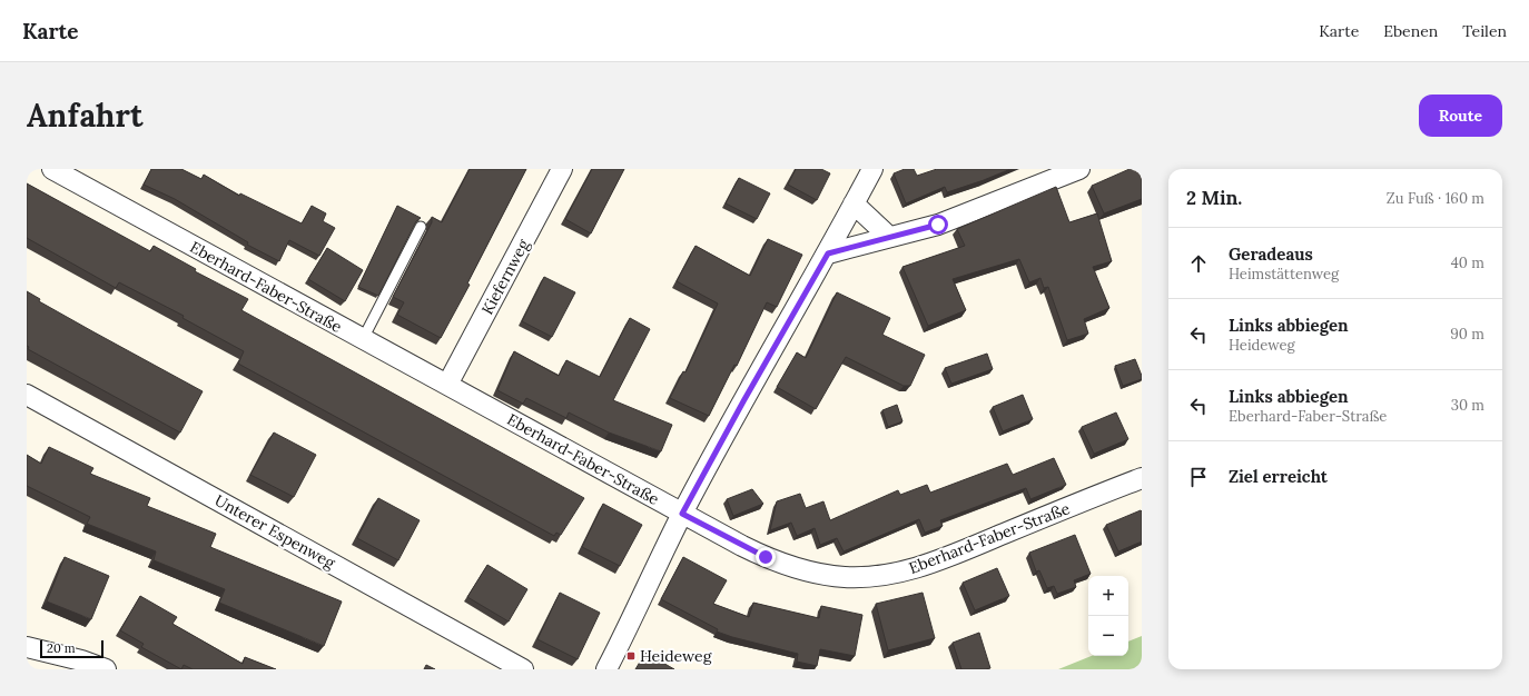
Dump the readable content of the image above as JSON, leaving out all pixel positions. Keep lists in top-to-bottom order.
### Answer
{
  "streets": {
    "street": ["Kiefernweg", "Eberhard-Faber-Straße", "Unterer Espenweg"]
  },
  "crossings": [
    ["Kiefernweg", "Eberhard-Faber-Straße"]
  ],
  "places": {
    "transit": ["Heideweg"]
  },
  "scale_bar": "20 m",
  "page": {
    "header": "Karte",
    "nav": ["Karte", "Ebenen", "Teilen"],
    "buttons": "Route",
    "title": "Anfahrt",
    "heading": ["2 Min.", "Zu Fuß · 160 m"],
    "list": [
      ["Geradeaus", "Heimstättenweg", "40 m"],
      ["Links abbiegen", "Heideweg", "90 m"],
      ["Links abbiegen", "Eberhard-Faber-Straße", "30 m"],
      "Ziel erreicht"
    ],
    "map_buttons": ["+", "−"],
    "scale": "20 m"
  }
}
